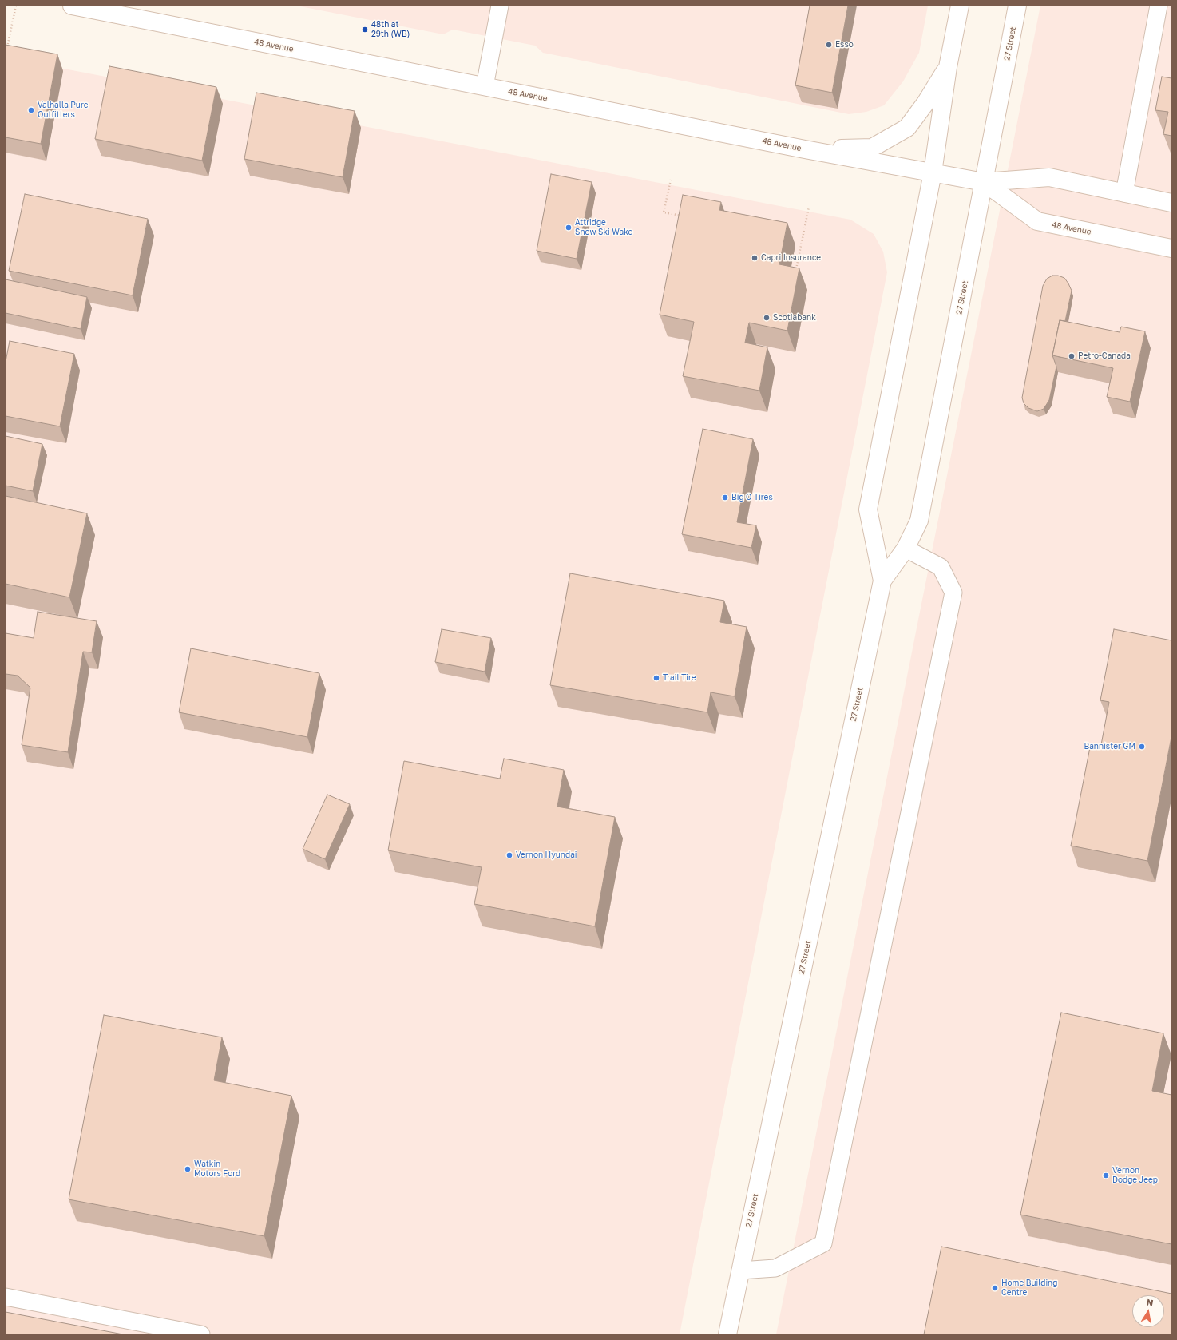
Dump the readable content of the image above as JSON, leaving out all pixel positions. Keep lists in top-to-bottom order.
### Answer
{
  "streets": {
    "main road": ["27 Street", "48 Avenue"]
  },
  "crossings": [
    ["27 Street", "48 Avenue"]
  ],
  "places": [
    "48th at 29th (WB)",
    "Esso",
    "Valhalla Pure Outfitters",
    "Attridge Snow Ski Wake",
    "Capri Insurance",
    "Scotiabank",
    "Petro-Canada",
    "Big O Tires",
    "Trail Tire",
    "Bannister GM",
    "Vernon Hyundai",
    "Watkin Motors Ford",
    "Vernon Dodge Jeep",
    "Home Building Centre"
  ],
  "north": "top"
}
